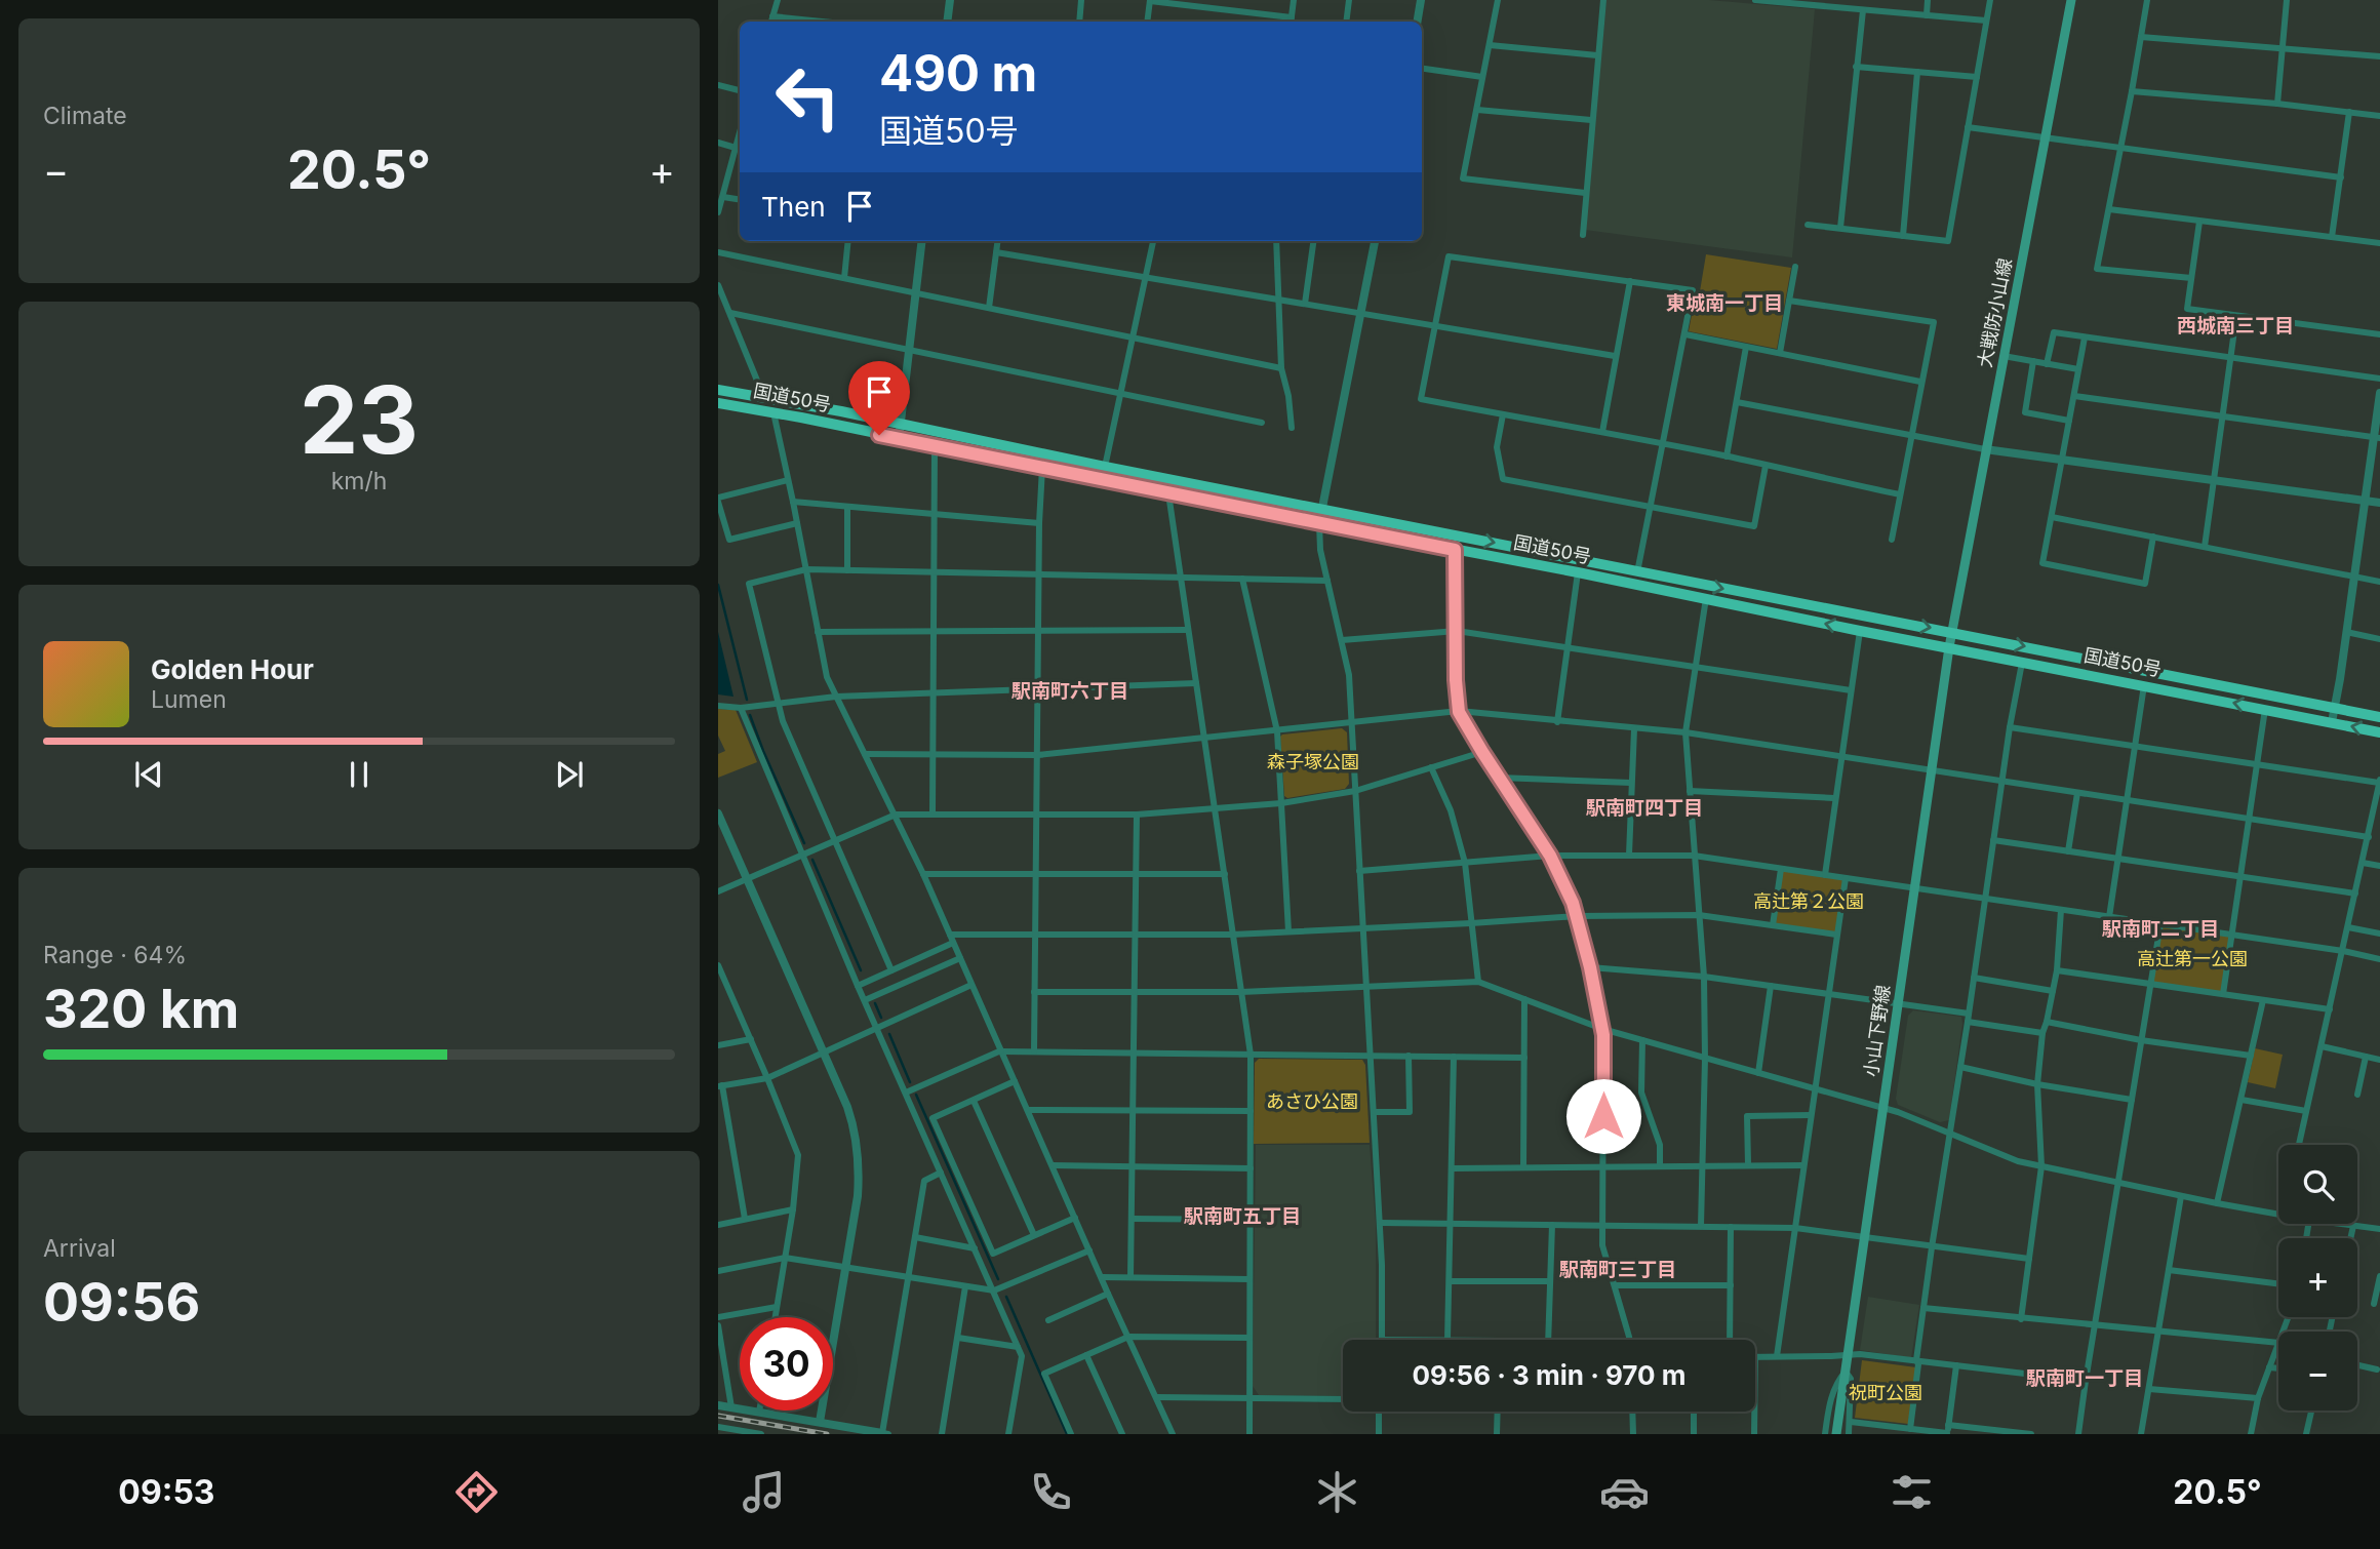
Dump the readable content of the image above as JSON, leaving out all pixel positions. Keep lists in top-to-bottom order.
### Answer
{
  "streets": {
    "highway": ["国道50号"],
    "main road": ["大戦防小山線", "小山下野線"]
  },
  "crossings": [
    ["大戦防小山線", "国道50号"],
    ["大戦防小山線", "小山下野線"],
    ["国道50号", "小山下野線"]
  ],
  "districts": [
    "東城南一丁目",
    "西城南三丁目",
    "駅南町六丁目",
    "駅南町四丁目",
    "駅南町二丁目",
    "駅南町五丁目",
    "駅南町三丁目",
    "駅南町一丁目"
  ],
  "parks": [
    "森子塚公園",
    "高辻第２公園",
    "高辻第一公園",
    "あさひ公園",
    "祝町公園"
  ],
  "page": {
    "tile": [
      "Climate",
      ["23", "km/h"],
      ["Range · 64%", "320 km"],
      ["Arrival", "09:56"]
    ],
    "turn": ["490 m", "国道50号"],
    "heat": ["−", "20.5°", "+"],
    "then": "Then",
    "song": ["Golden Hour", "Lumen"],
    "map_buttons": ["+", "−"],
    "limit": "30",
    "trip": "09:56 · 3 min · 970 m",
    "tabs": ["09:53", "20.5°"]
  }
}
